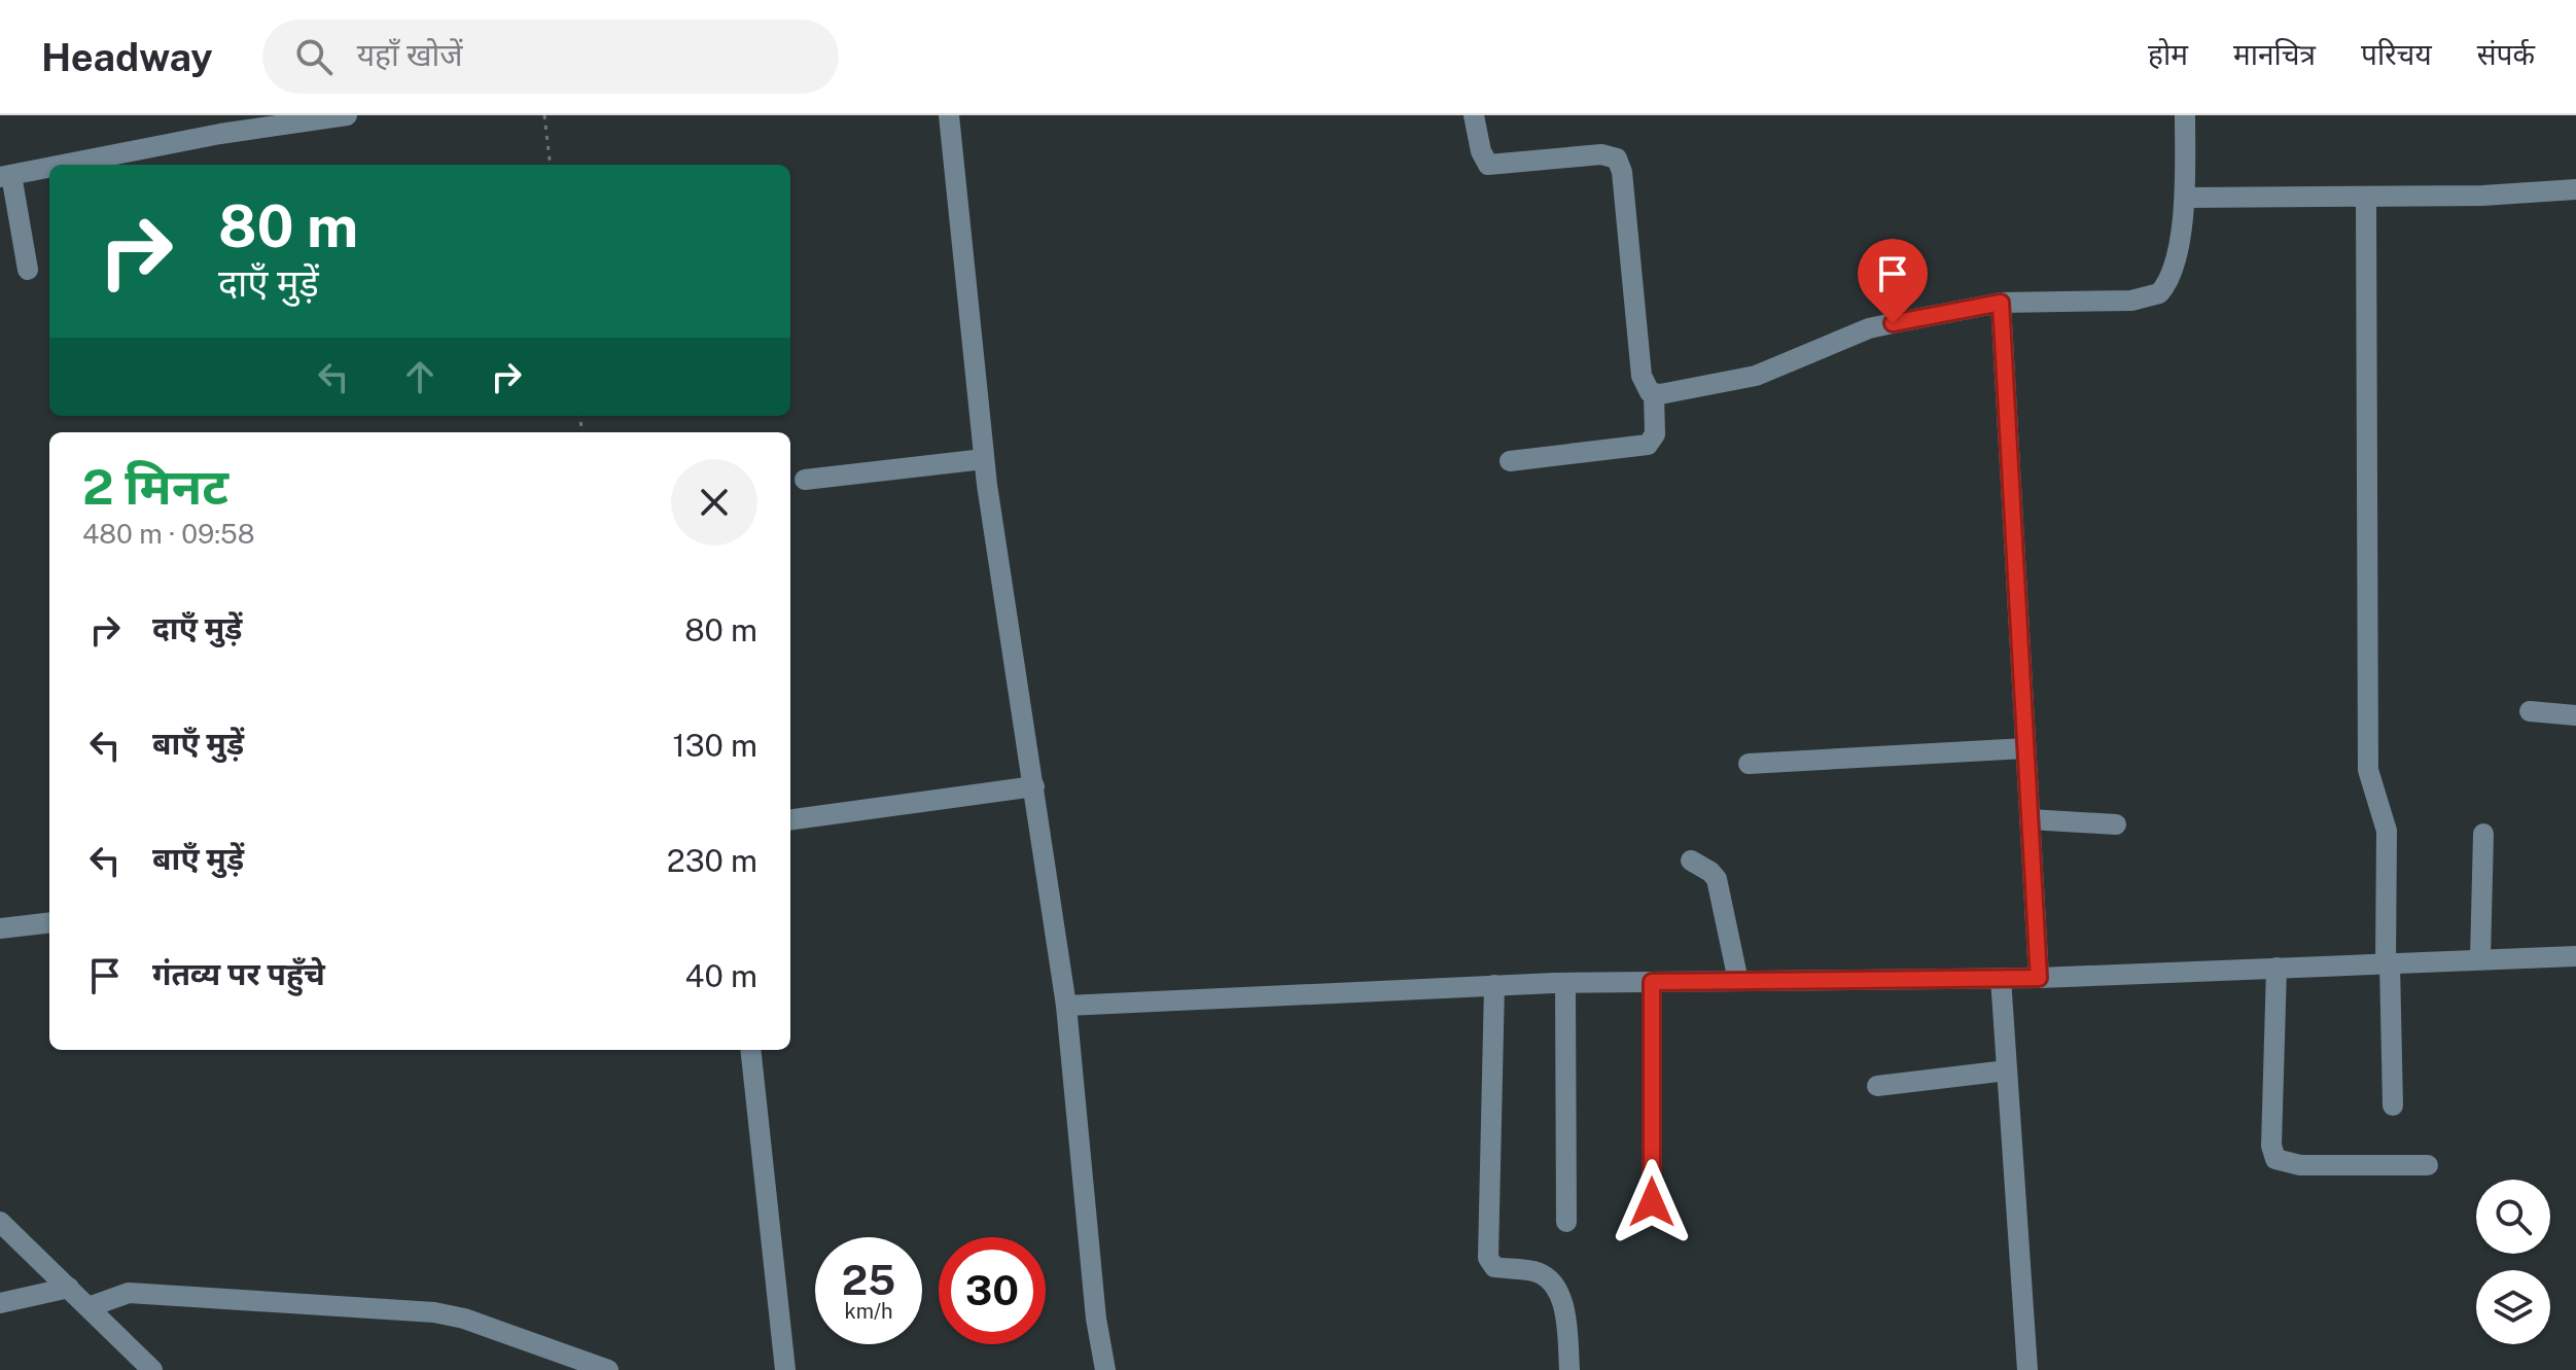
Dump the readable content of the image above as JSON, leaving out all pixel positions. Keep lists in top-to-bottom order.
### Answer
{
  "page": {
    "header": "Headway",
    "search": "यहाँ खोजें",
    "nav": [
      "होम",
      "मानचित्र",
      "परिचय",
      "संपर्क"
    ],
    "turn": ["80 m", "दाएँ मुड़ें"],
    "heading": ["2 मिनट", "480 m · 09:58"],
    "list": [
      {
        "name": "दाएँ मुड़ें",
        "value": "80 m"
      },
      {
        "name": "बाएँ मुड़ें",
        "value": "130 m"
      },
      {
        "name": "बाएँ मुड़ें",
        "value": "230 m"
      },
      {
        "name": "गंतव्य पर पहुँचे",
        "value": "40 m"
      }
    ],
    "speed": "25 km/h",
    "limit": "30"
  }
}
